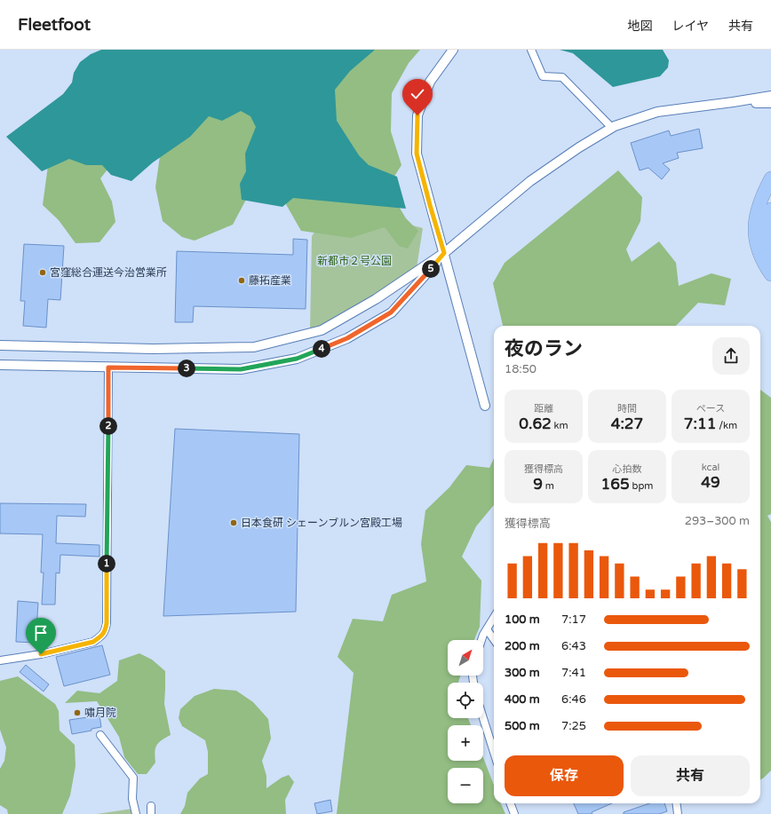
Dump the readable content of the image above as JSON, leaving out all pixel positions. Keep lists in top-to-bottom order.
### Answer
{
  "parks": ["新都市２号公園"],
  "places": [
    "宮窪総合運送今治営業所",
    "藤拓産業",
    "日本食研 シェーンブルン宮殿工場",
    "嘯月院"
  ],
  "north": "top right",
  "page": {
    "header": "Fleetfoot",
    "nav": ["地図", "レイヤ", "共有"],
    "pins": [
      "5",
      "4",
      "3",
      "2",
      "1"
    ],
    "heading": ["夜のラン", "18:50"],
    "stats": [
      ["距離", "0.62 km"],
      ["時間", "4:27"],
      ["ペース", "7:11 /km"],
      ["獲得標高", "9 m"],
      ["心拍数", "165 bpm"],
      ["kcal", "49"]
    ],
    "chart": ["獲得標高", "293–300 m"],
    "list": [
      {
        "name": "100 m",
        "note": "7:17"
      },
      {
        "name": "200 m",
        "note": "6:43"
      },
      {
        "name": "300 m",
        "note": "7:41"
      },
      {
        "name": "400 m",
        "note": "6:46"
      },
      {
        "name": "500 m",
        "note": "7:25"
      }
    ],
    "map_buttons": ["+", "−"],
    "buttons": ["保存", "共有"]
  }
}
